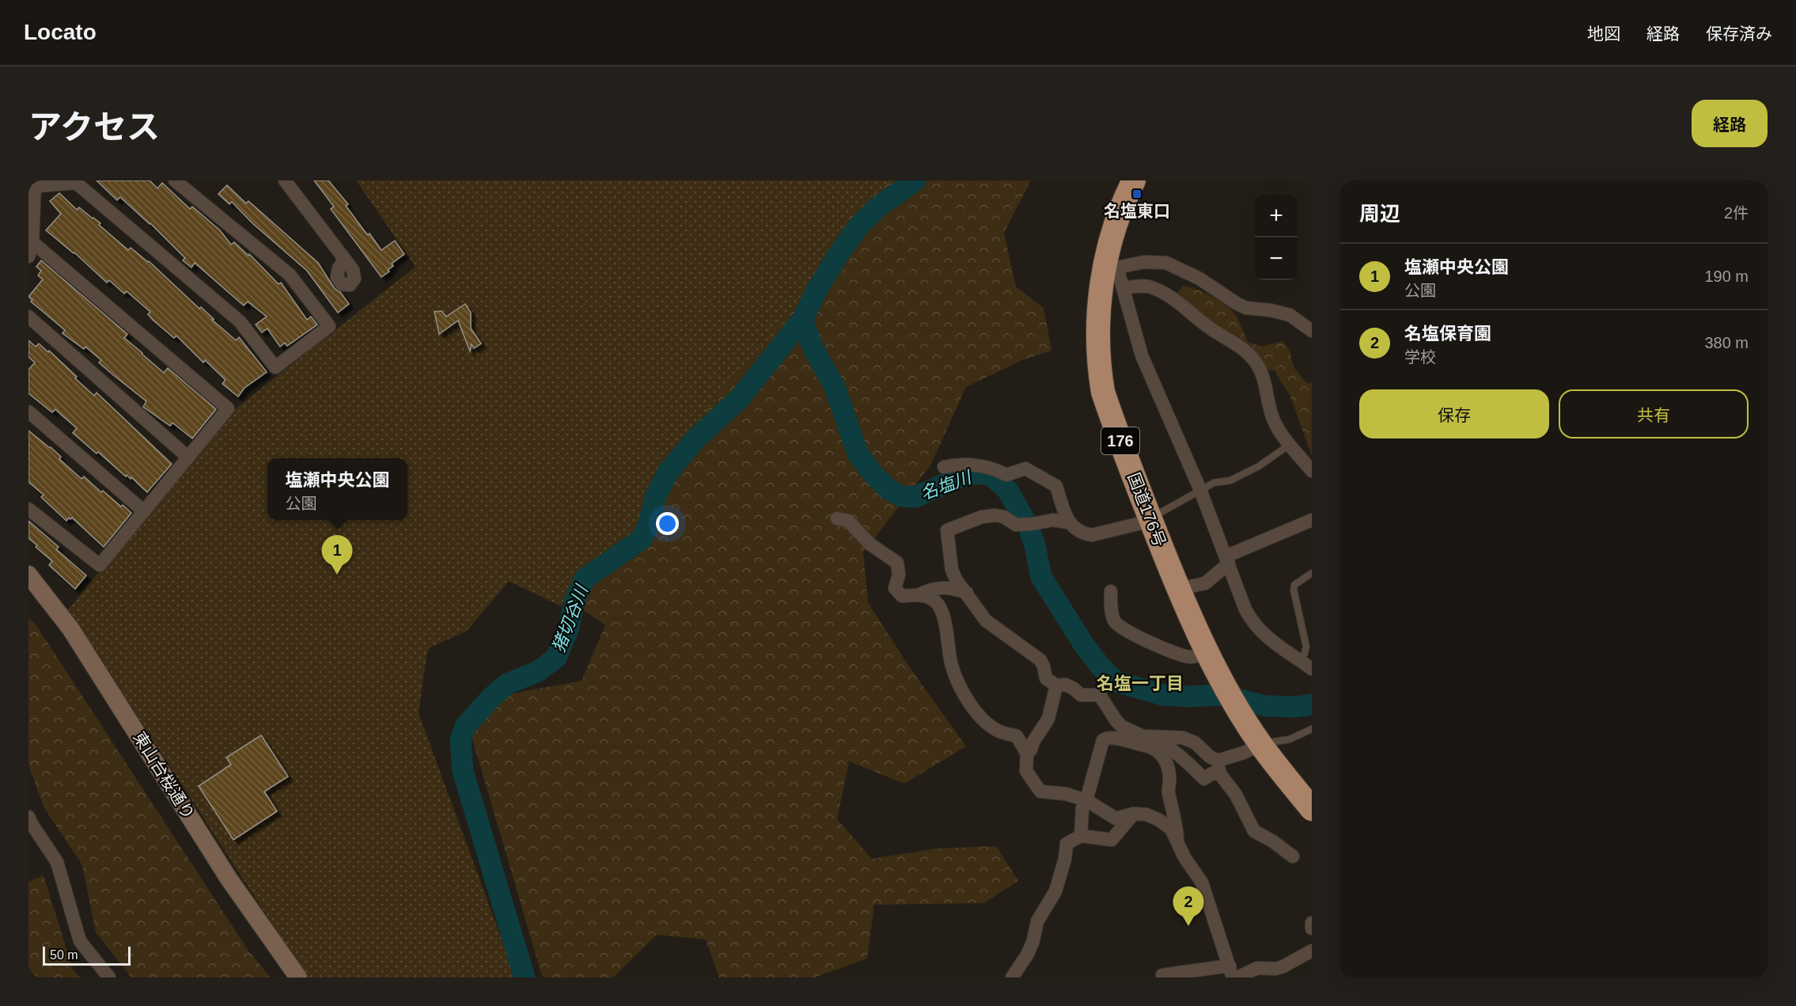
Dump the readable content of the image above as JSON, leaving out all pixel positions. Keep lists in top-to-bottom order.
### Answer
{
  "streets": {
    "highway": ["176", "国道176号"],
    "street": ["東山台桜通り"]
  },
  "districts": ["名塩一丁目"],
  "water": ["名塩川", "猪切谷川"],
  "places": {
    "transit": ["名塩東口"]
  },
  "scale_bar": "50 m",
  "page": {
    "header": "Locato",
    "nav": ["地図", "経路", "保存済み"],
    "title": "アクセス",
    "buttons": [
      "経路",
      ["保存", "共有"]
    ],
    "heading": ["周辺", "2件"],
    "map_buttons": ["+", "−"],
    "list": [
      {
        "mark": "1",
        "name": "塩瀬中央公園",
        "note": "公園",
        "value": "190 m"
      },
      {
        "mark": "2",
        "name": "名塩保育園",
        "note": "学校",
        "value": "380 m"
      }
    ],
    "popup": ["塩瀬中央公園", "公園"],
    "pins": ["1", "2"],
    "scale": "50 m"
  }
}
